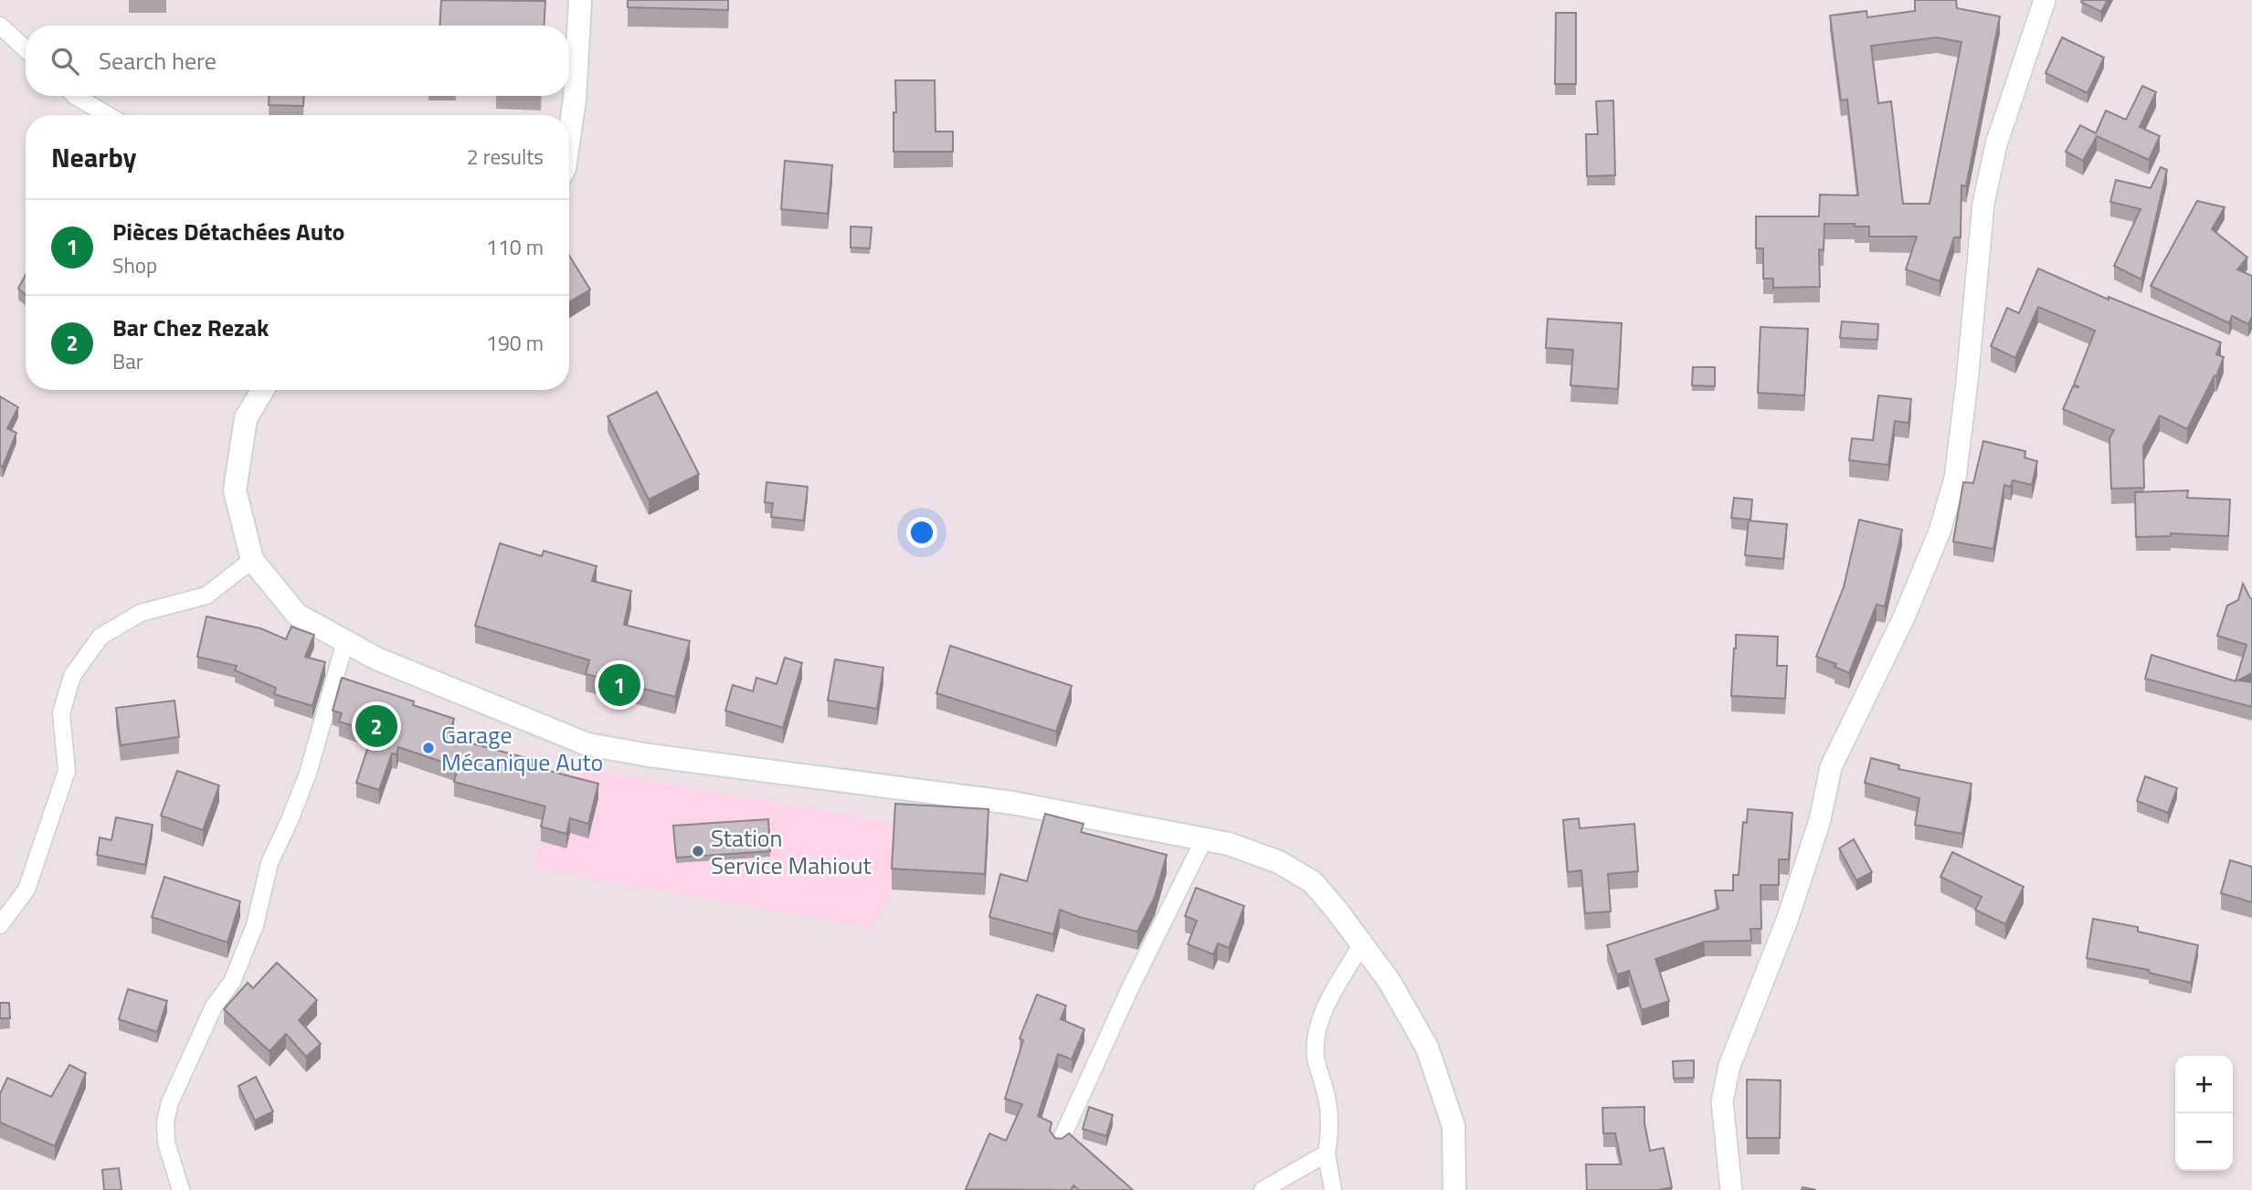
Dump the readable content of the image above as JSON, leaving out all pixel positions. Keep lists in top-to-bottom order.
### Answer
{
  "places": ["Garage Mécanique Auto", "Station Service Mahiout"],
  "page": {
    "search": "Search here",
    "heading": ["Nearby", "2 results"],
    "list": [
      {
        "mark": "1",
        "name": "Pièces Détachées Auto",
        "note": "Shop",
        "value": "110 m"
      },
      {
        "mark": "2",
        "name": "Bar Chez Rezak",
        "note": "Bar",
        "value": "190 m"
      }
    ],
    "pins": ["1", "2"],
    "map_buttons": ["+", "−"]
  }
}
